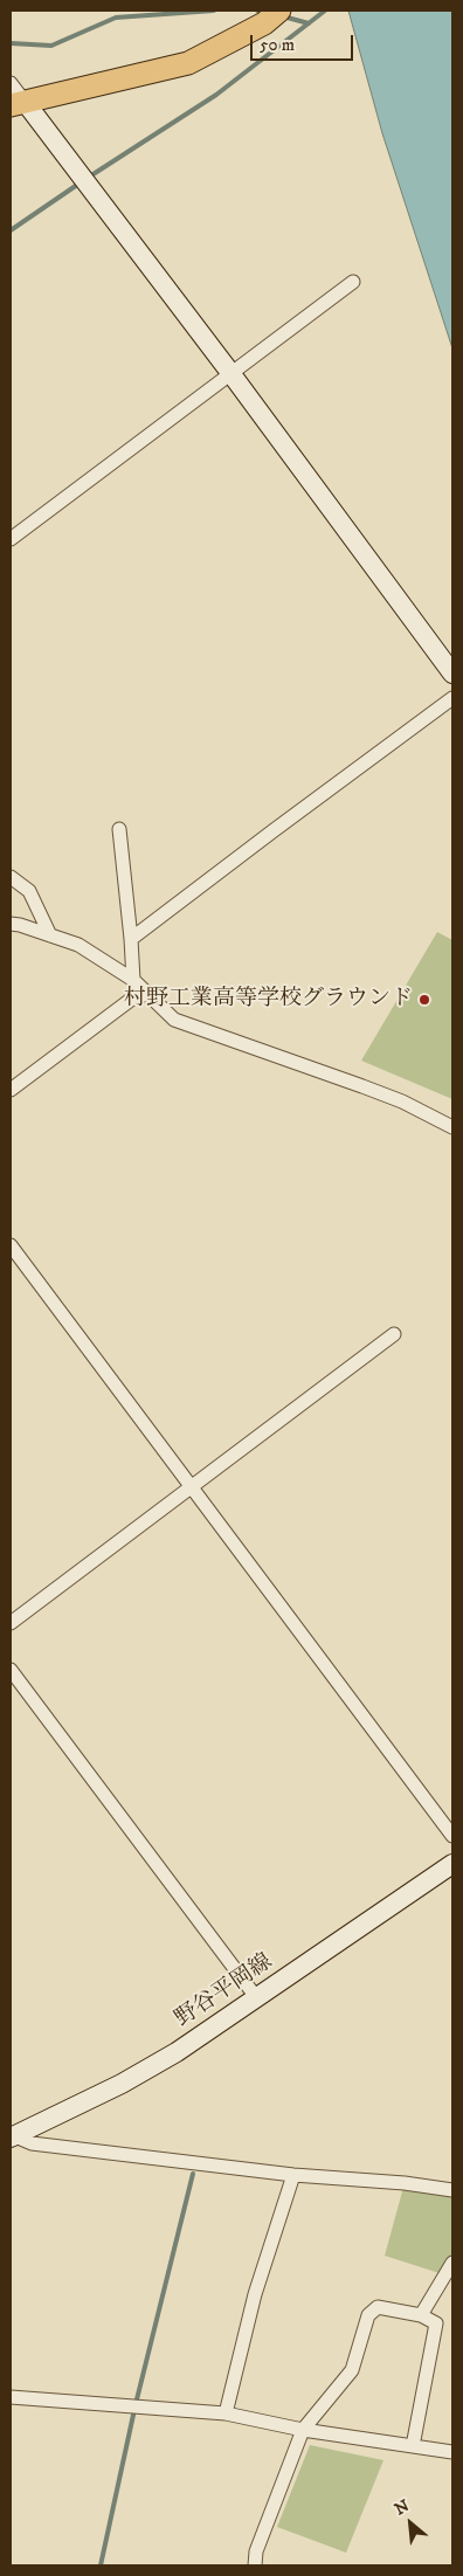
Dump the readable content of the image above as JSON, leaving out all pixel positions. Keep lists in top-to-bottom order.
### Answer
{
  "streets": {
    "street": ["野谷平岡線"]
  },
  "places": ["村野工業高等学校グラウンド"],
  "scale_bar": "50 m",
  "north": "top left"
}
